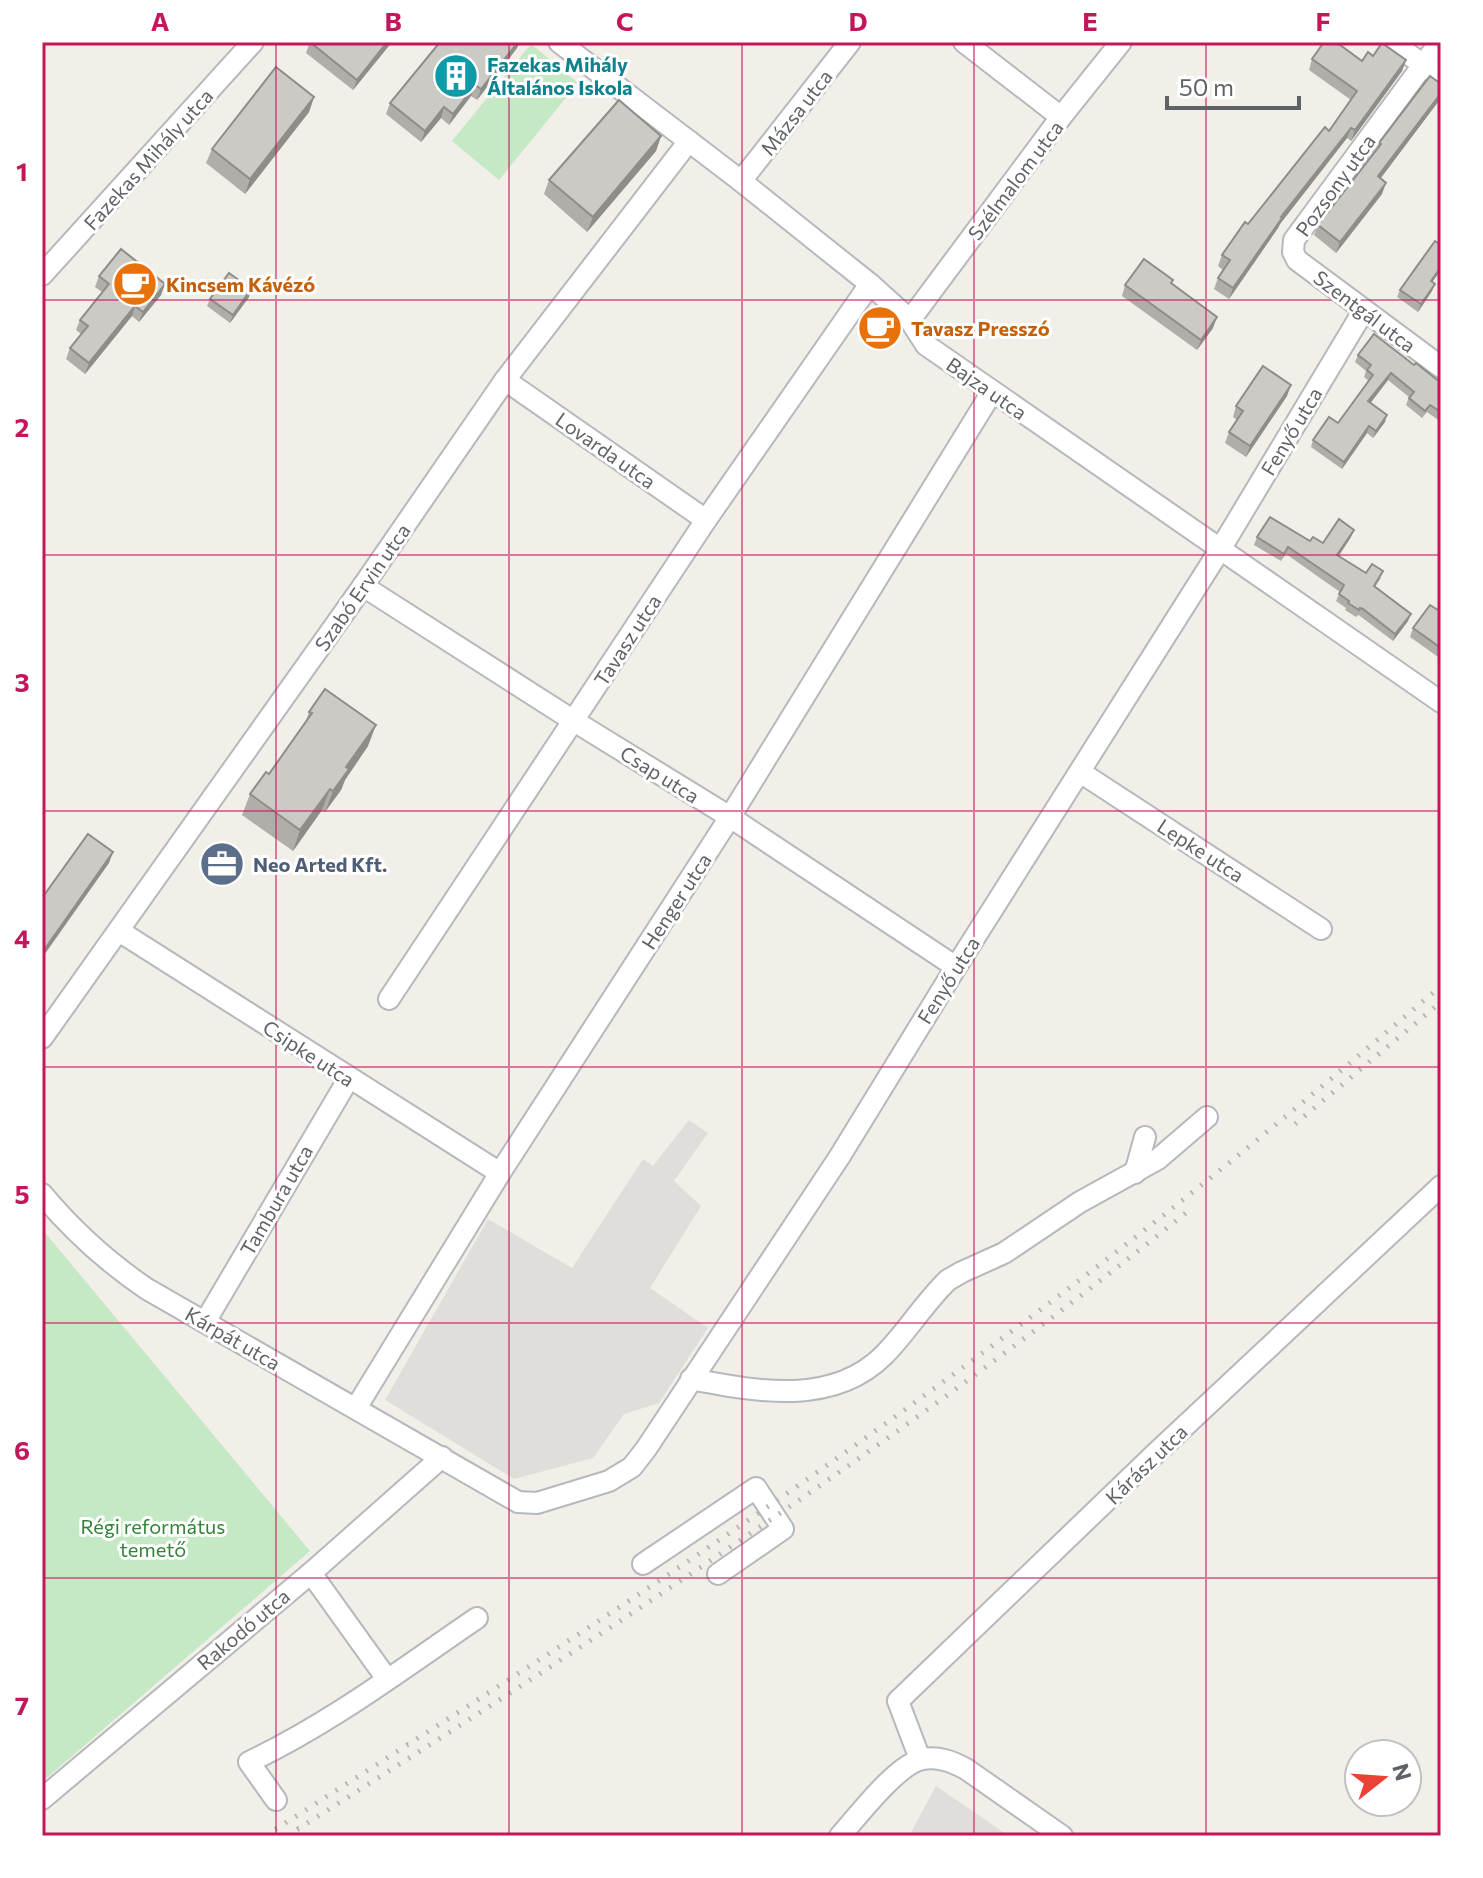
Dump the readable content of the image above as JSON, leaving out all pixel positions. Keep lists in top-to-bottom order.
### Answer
{
  "streets": {
    "street": [
      "Mázsa utca",
      "Fazekas Mihály utca",
      "Szélmalom utca",
      "Pozsony utca",
      "Szentgál utca",
      "Bajza utca",
      "Fenyő utca",
      "Lovarda utca",
      "Szabó Ervin utca",
      "Tavasz utca",
      "Csap utca",
      "Lepke utca",
      "Henger utca",
      "Csipke utca",
      "Tambura utca",
      "Kárpát utca",
      "Kárász utca",
      "Rakodó utca"
    ]
  },
  "crossings": [
    ["Mázsa utca", "Bajza utca"],
    ["Szélmalom utca", "Bajza utca"],
    ["Pozsony utca", "Szentgál utca"],
    ["Szentgál utca", "Fenyő utca"],
    ["Bajza utca", "Fenyő utca"],
    ["Bajza utca", "Szabó Ervin utca"],
    ["Bajza utca", "Tavasz utca"],
    ["Bajza utca", "Henger utca"],
    ["Fenyő utca", "Csap utca"],
    ["Fenyő utca", "Lepke utca"],
    ["Fenyő utca", "Kárpát utca"],
    ["Fenyő utca", "Rakodó utca"],
    ["Lovarda utca", "Szabó Ervin utca"],
    ["Lovarda utca", "Tavasz utca"],
    ["Szabó Ervin utca", "Csap utca"],
    ["Szabó Ervin utca", "Csipke utca"],
    ["Tavasz utca", "Csap utca"],
    ["Csap utca", "Henger utca"],
    ["Henger utca", "Csipke utca"],
    ["Henger utca", "Kárpát utca"],
    ["Csipke utca", "Tambura utca"],
    ["Tambura utca", "Kárpát utca"],
    ["Kárpát utca", "Rakodó utca"]
  ],
  "parks": ["Régi református temető"],
  "places": {
    "building": ["Fazekas Mihály Általános Iskola"],
    "cafe": ["Kincsem Kávézó", "Tavasz Presszó"],
    "office": ["Neo Arted Kft."]
  },
  "scale_bar": "50 m",
  "north": "right",
  "grid": {
    "columns": [
      "A",
      "B",
      "C",
      "D",
      "E",
      "F"
    ],
    "rows": [
      "1",
      "2",
      "3",
      "4",
      "5",
      "6",
      "7"
    ]
  }
}
